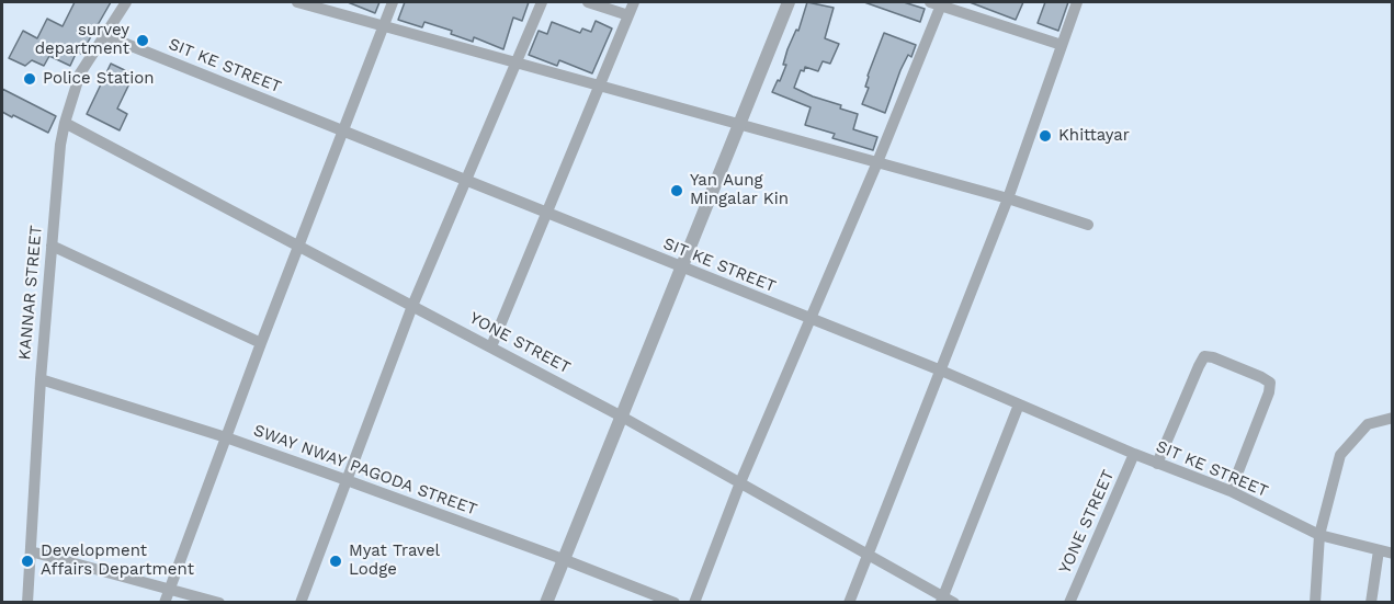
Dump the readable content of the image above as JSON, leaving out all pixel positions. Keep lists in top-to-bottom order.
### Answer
{
  "streets": {
    "street": [
      "SIT KE STREET",
      "KANNAR STREET",
      "YONE STREET",
      "SWAY NWAY PAGODA STREET"
    ]
  },
  "crossings": [
    ["SIT KE STREET", "KANNAR STREET"],
    ["SIT KE STREET", "YONE STREET"],
    ["KANNAR STREET", "YONE STREET"],
    ["KANNAR STREET", "SWAY NWAY PAGODA STREET"]
  ],
  "places": [
    "survey department",
    "Police Station",
    "Khittayar",
    "Yan Aung Mingalar Kin",
    "Development Affairs Department",
    "Myat Travel Lodge"
  ]
}
